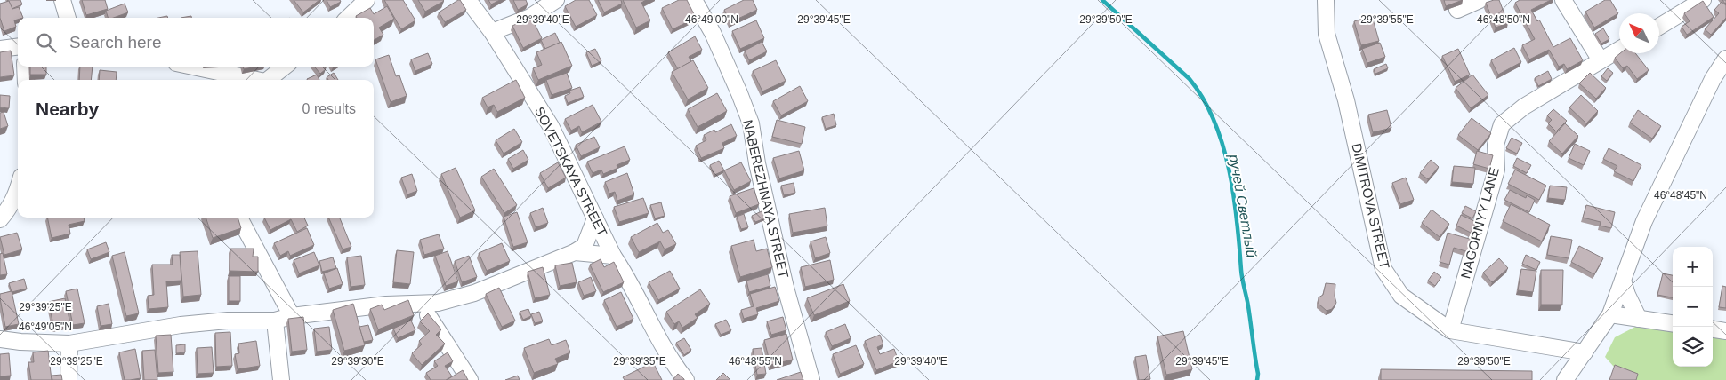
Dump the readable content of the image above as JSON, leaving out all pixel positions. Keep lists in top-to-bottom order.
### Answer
{
  "streets": {
    "street": [
      "SOVETSKAYA STREET",
      "NABEREZHNAYA STREET",
      "DIMITROVA STREET",
      "NAGORNYY LANE"
    ]
  },
  "crossings": [
    ["DIMITROVA STREET", "NAGORNYY LANE"]
  ],
  "water": ["ручей Светлый"],
  "north": "top left",
  "page": {
    "search": "Search here",
    "heading": ["Nearby", "0 results"],
    "map_buttons": ["+", "−"]
  },
  "coordinates": [
    "29°39'40\"E",
    "29°39'45\"E",
    "29°39'50\"E",
    "29°39'55\"E",
    "46°49'00\"N",
    "46°48'50\"N",
    "46°48'45\"N",
    "29°39'25\"E",
    "46°49'05\"N",
    "46°48'55\"N",
    "29°39'30\"E",
    "29°39'35\"E"
  ]
}
